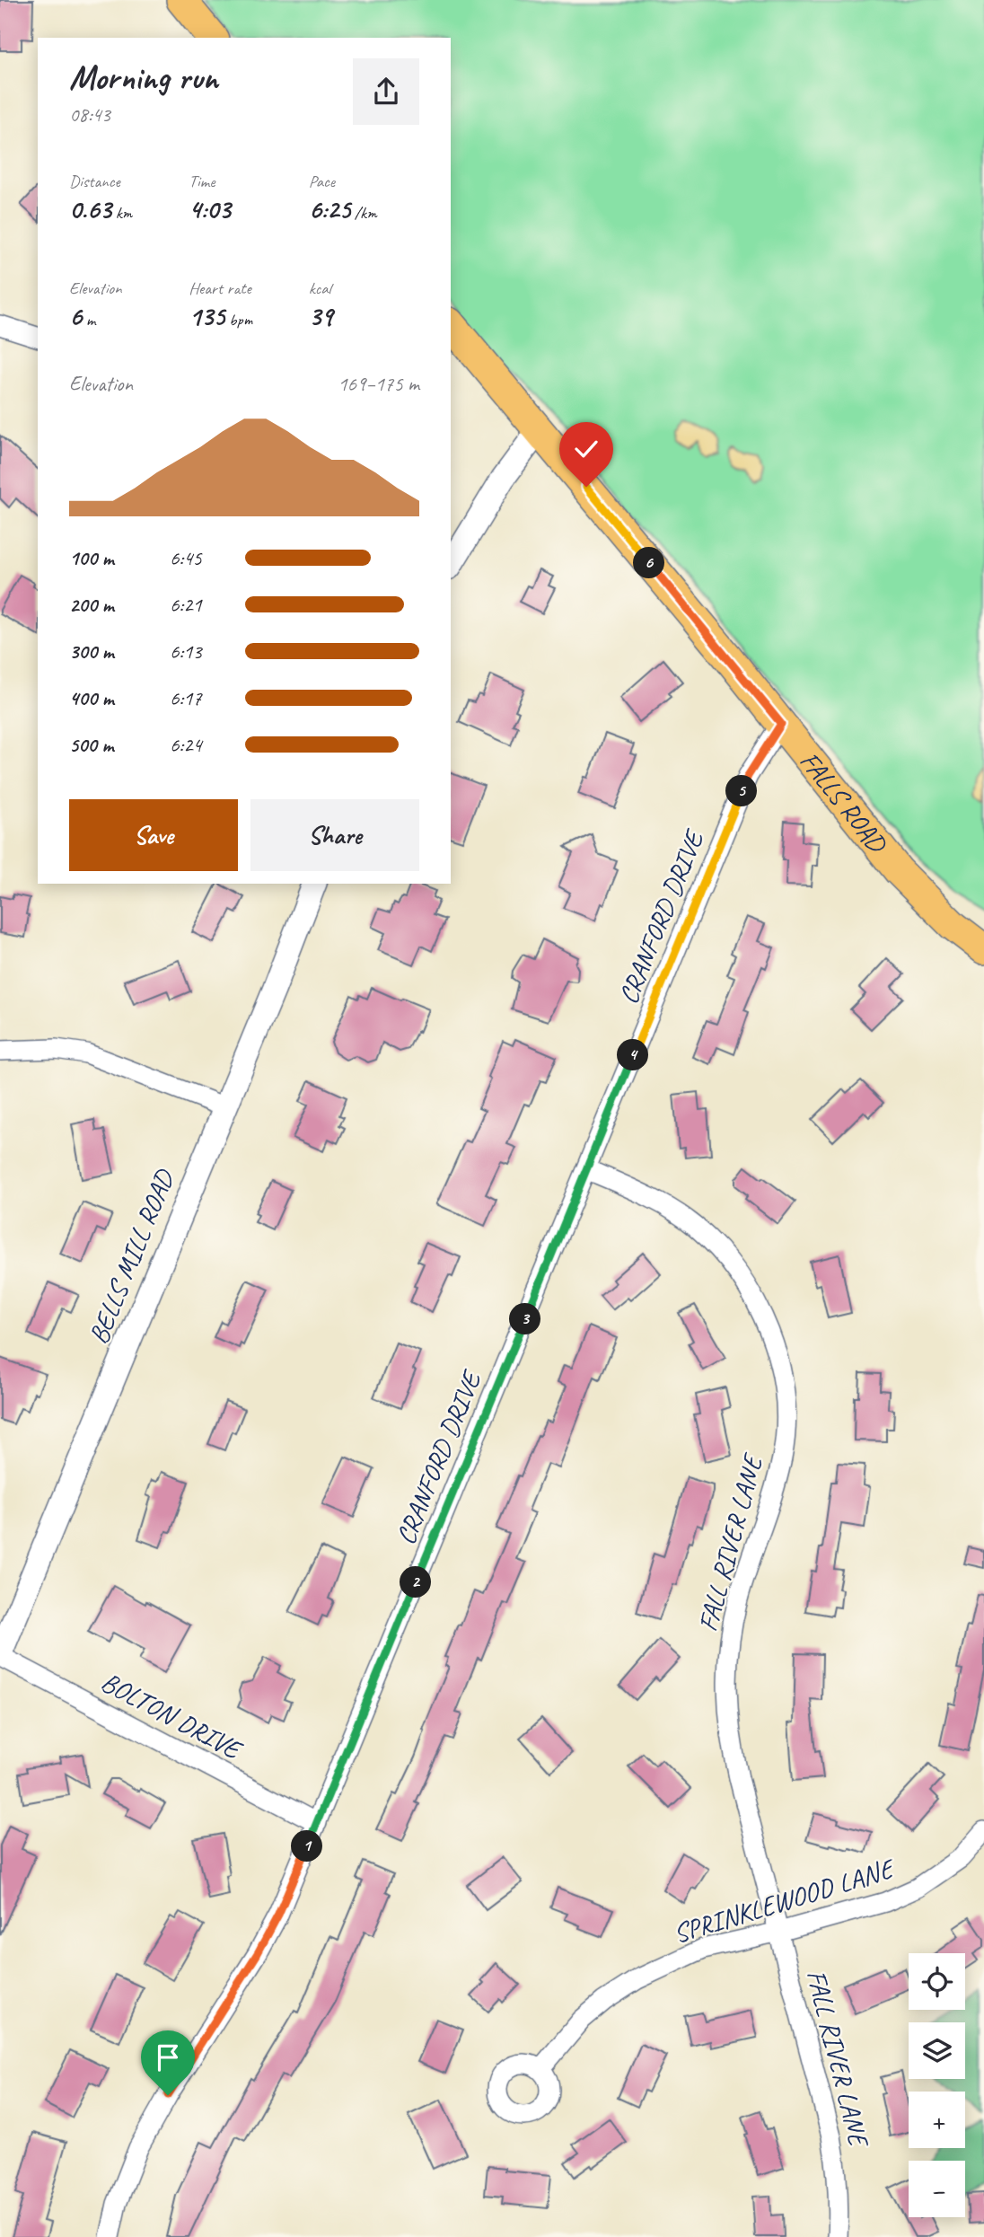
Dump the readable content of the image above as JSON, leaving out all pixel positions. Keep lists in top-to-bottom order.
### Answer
{
  "streets": {
    "main road": ["FALLS ROAD"],
    "street": [
      "CRANFORD DRIVE",
      "BELLS MILL ROAD",
      "FALL RIVER LANE",
      "BOLTON DRIVE",
      "SPRINKLEWOOD LANE"
    ]
  },
  "crossings": [
    ["FALLS ROAD", "CRANFORD DRIVE"],
    ["CRANFORD DRIVE", "FALL RIVER LANE"],
    ["CRANFORD DRIVE", "BOLTON DRIVE"],
    ["BELLS MILL ROAD", "BOLTON DRIVE"],
    ["FALL RIVER LANE", "SPRINKLEWOOD LANE"]
  ],
  "page": {
    "heading": ["Morning run", "08:43"],
    "stats": [
      ["Distance", "0.63 km"],
      ["Time", "4:03"],
      ["Pace", "6:25 /km"],
      ["Elevation", "6 m"],
      ["Heart rate", "135 bpm"],
      ["kcal", "39"]
    ],
    "chart": ["Elevation", "169–175 m"],
    "list": [
      {
        "name": "100 m",
        "note": "6:45"
      },
      {
        "name": "200 m",
        "note": "6:21"
      },
      {
        "name": "300 m",
        "note": "6:13"
      },
      {
        "name": "400 m",
        "note": "6:17"
      },
      {
        "name": "500 m",
        "note": "6:24"
      }
    ],
    "pins": [
      "6",
      "5",
      "4",
      "3",
      "2",
      "1"
    ],
    "buttons": ["Save", "Share"],
    "map_buttons": ["+", "−"]
  }
}
